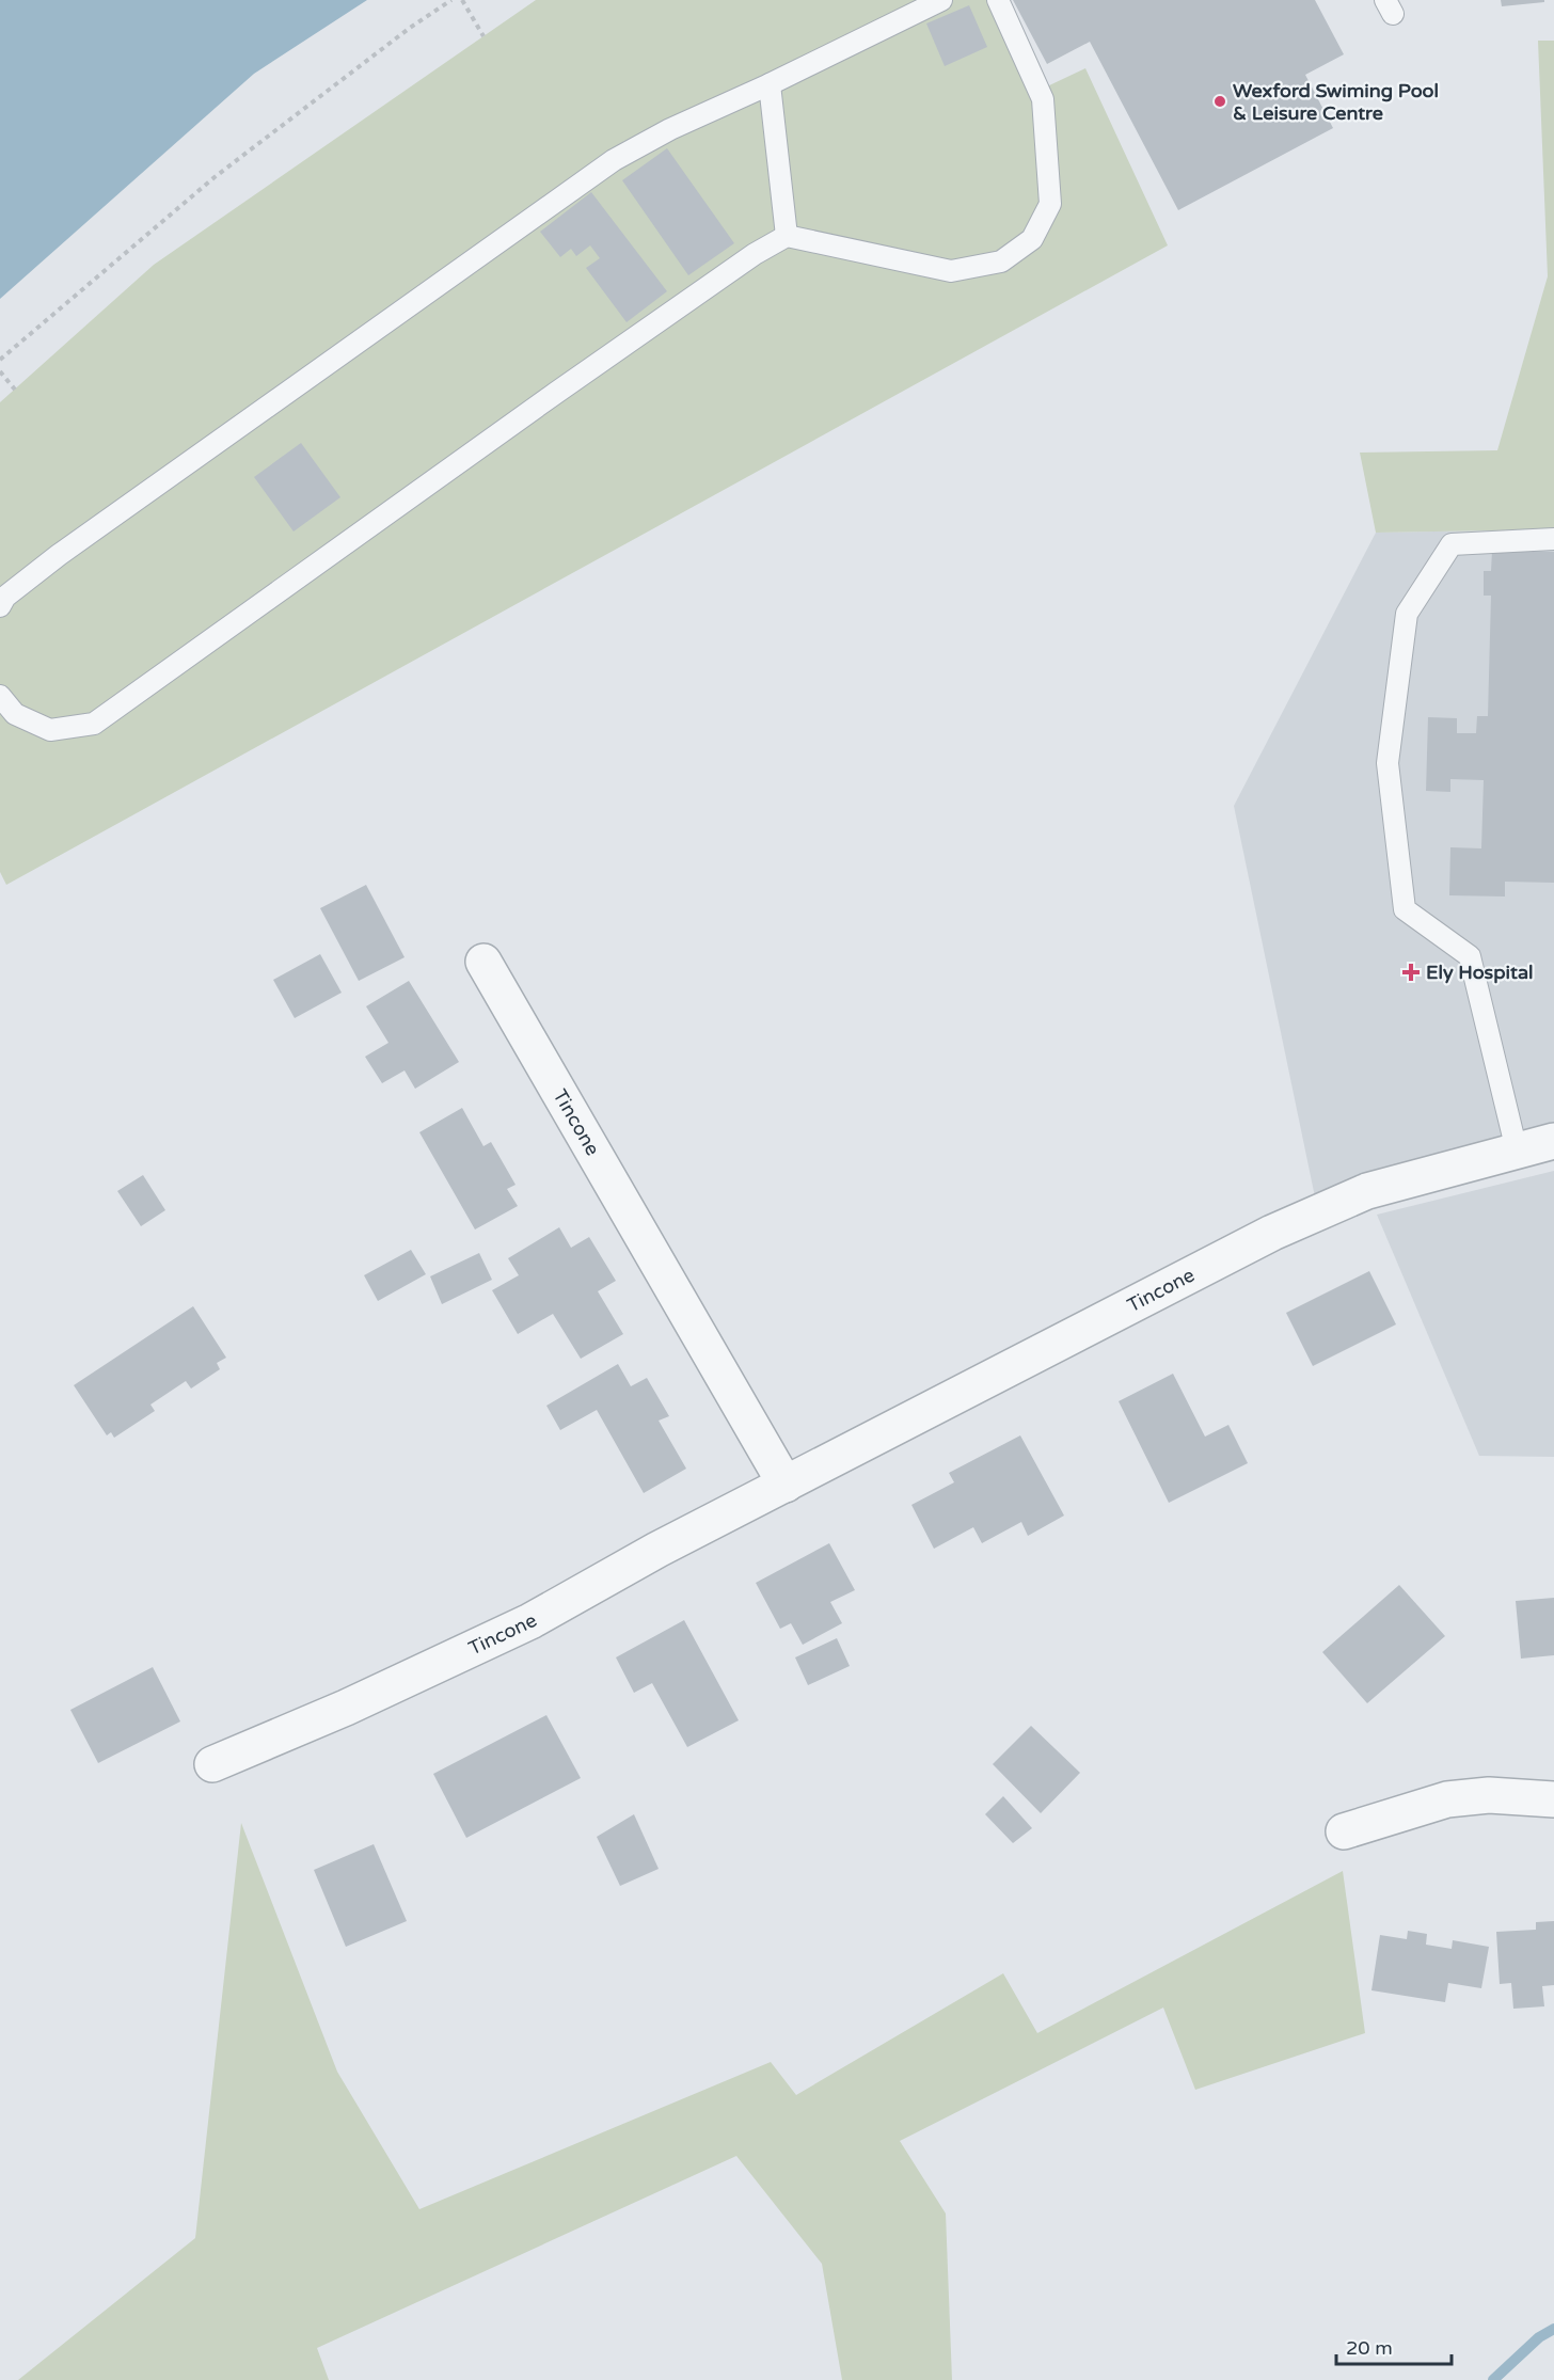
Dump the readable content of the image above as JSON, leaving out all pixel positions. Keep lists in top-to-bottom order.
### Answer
{
  "streets": {
    "street": ["Tincone"]
  },
  "places": {
    "other": ["Wexford Swiming Pool & Leisure Centre"],
    "health": ["Ely Hospital"]
  },
  "scale_bar": "20 m"
}
